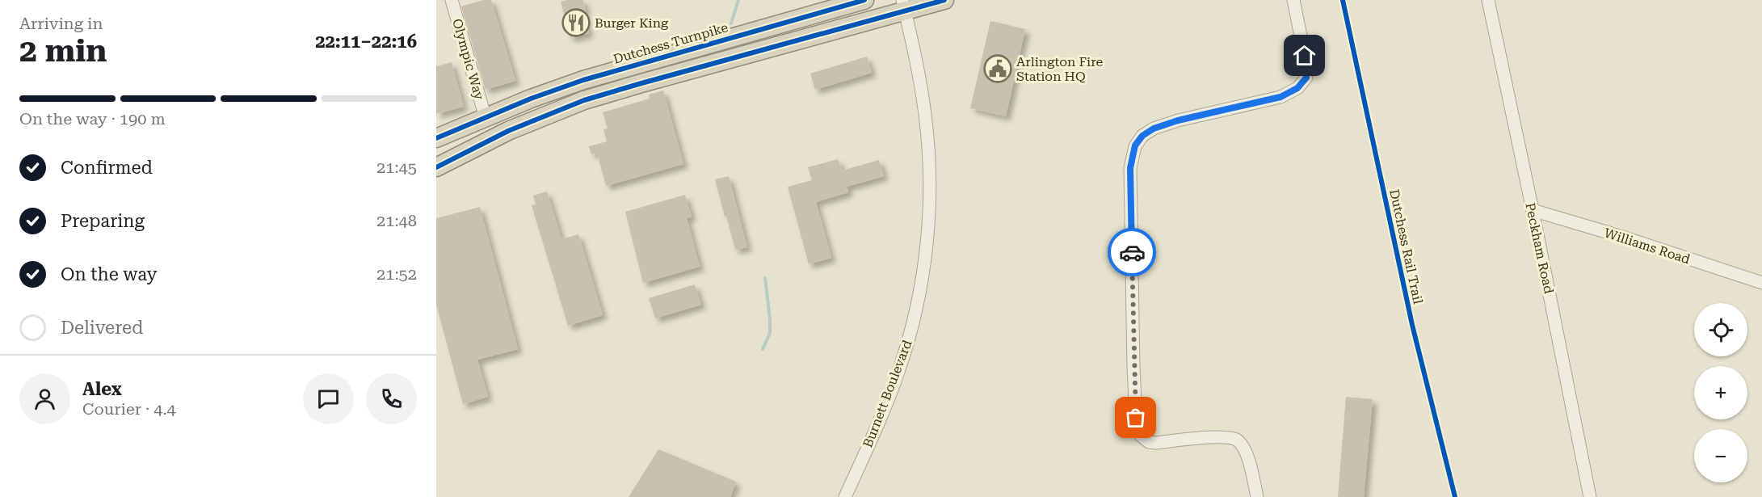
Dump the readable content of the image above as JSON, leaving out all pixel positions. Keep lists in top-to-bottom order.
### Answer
{
  "streets": {
    "highway": ["Dutchess Turnpike"],
    "street": [
      "Olympic Way",
      "Williams Road",
      "Peckham Road",
      "Burnett Boulevard"
    ],
    "cycle path": ["Dutchess Rail Trail"]
  },
  "crossings": [
    ["Dutchess Turnpike", "Olympic Way"],
    ["Williams Road", "Peckham Road"]
  ],
  "places": {
    "restaurant": ["Burger King"],
    "public building": ["Arlington Fire Station HQ"]
  },
  "page": {
    "heading": ["2 min", "Arriving in", "22:11–22:16"],
    "panel": ["Alex", "Courier · 4.4"],
    "bar": "On the way · 190 m",
    "list": [
      ["Confirmed", "21:45"],
      ["Preparing", "21:48"],
      ["On the way", "21:52"],
      "Delivered"
    ],
    "map_buttons": ["+", "−"]
  }
}
